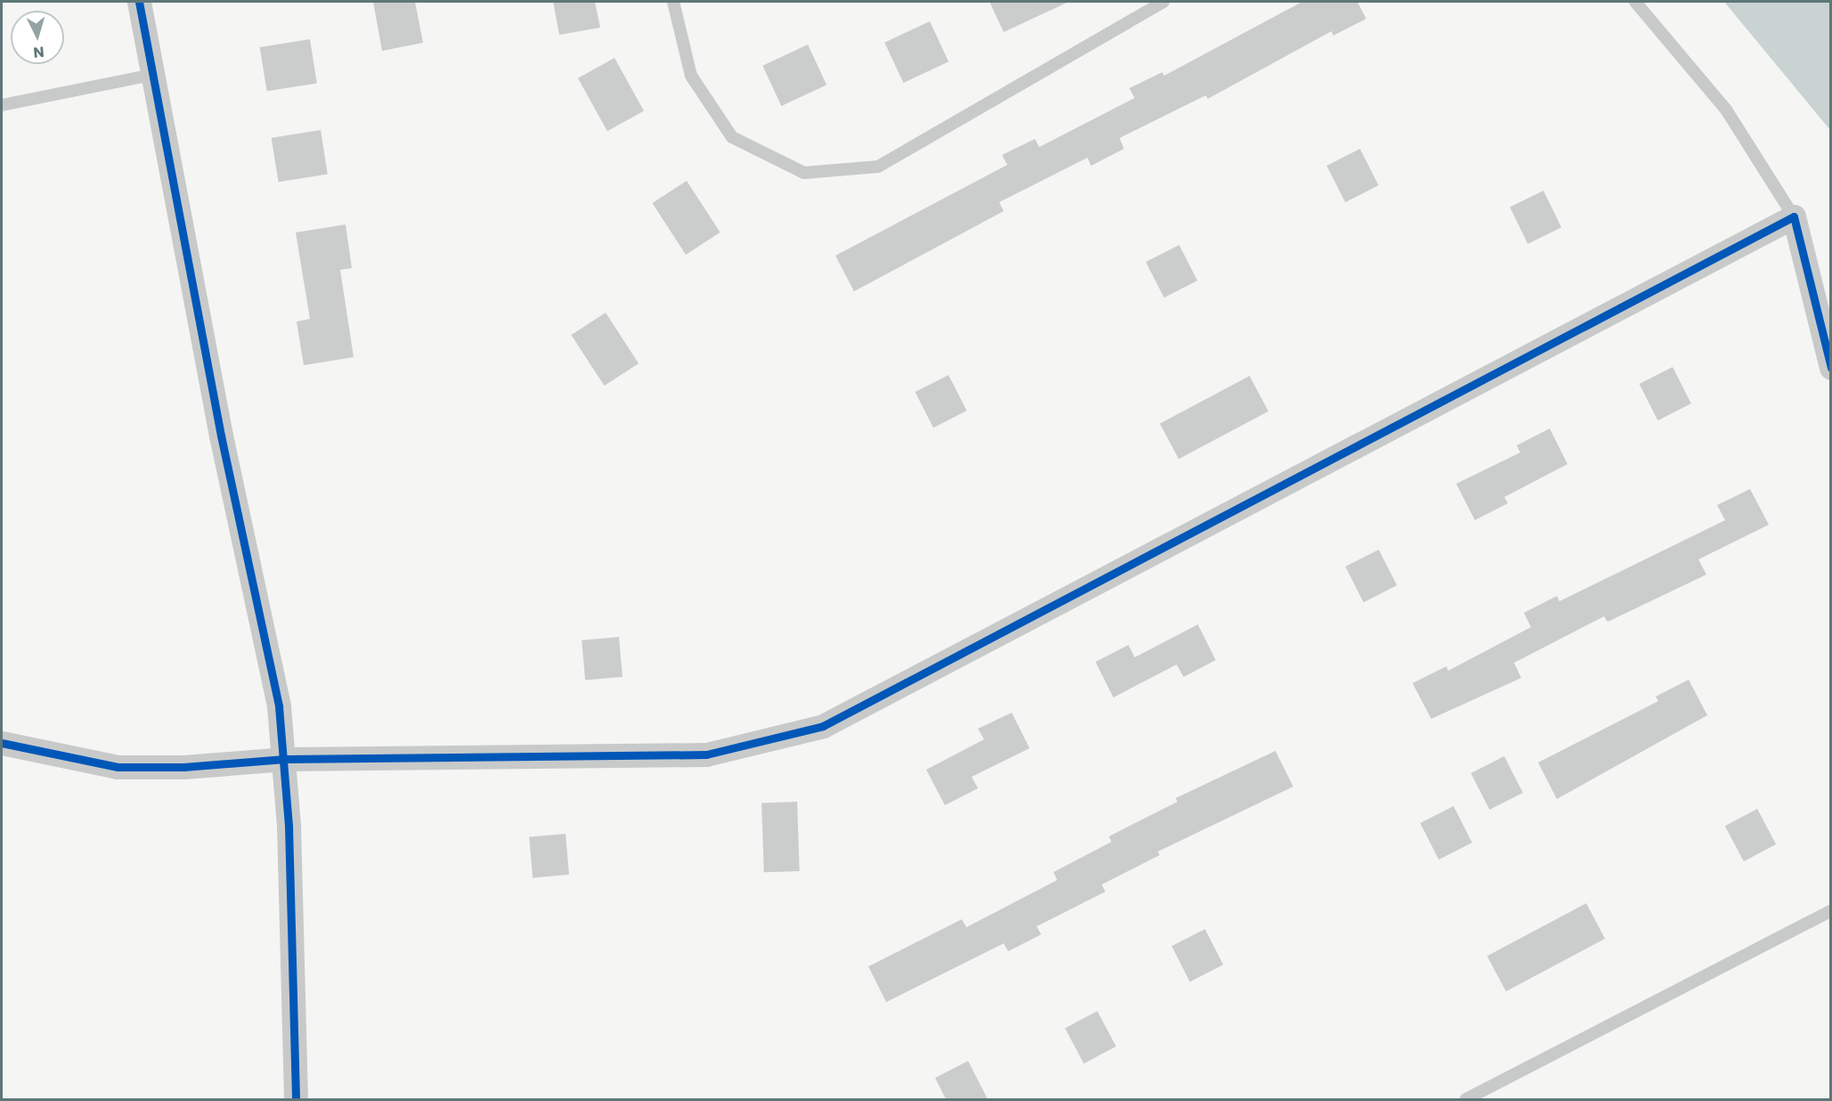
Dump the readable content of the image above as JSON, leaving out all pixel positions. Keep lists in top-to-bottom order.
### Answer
{
  "north": "bottom"
}
